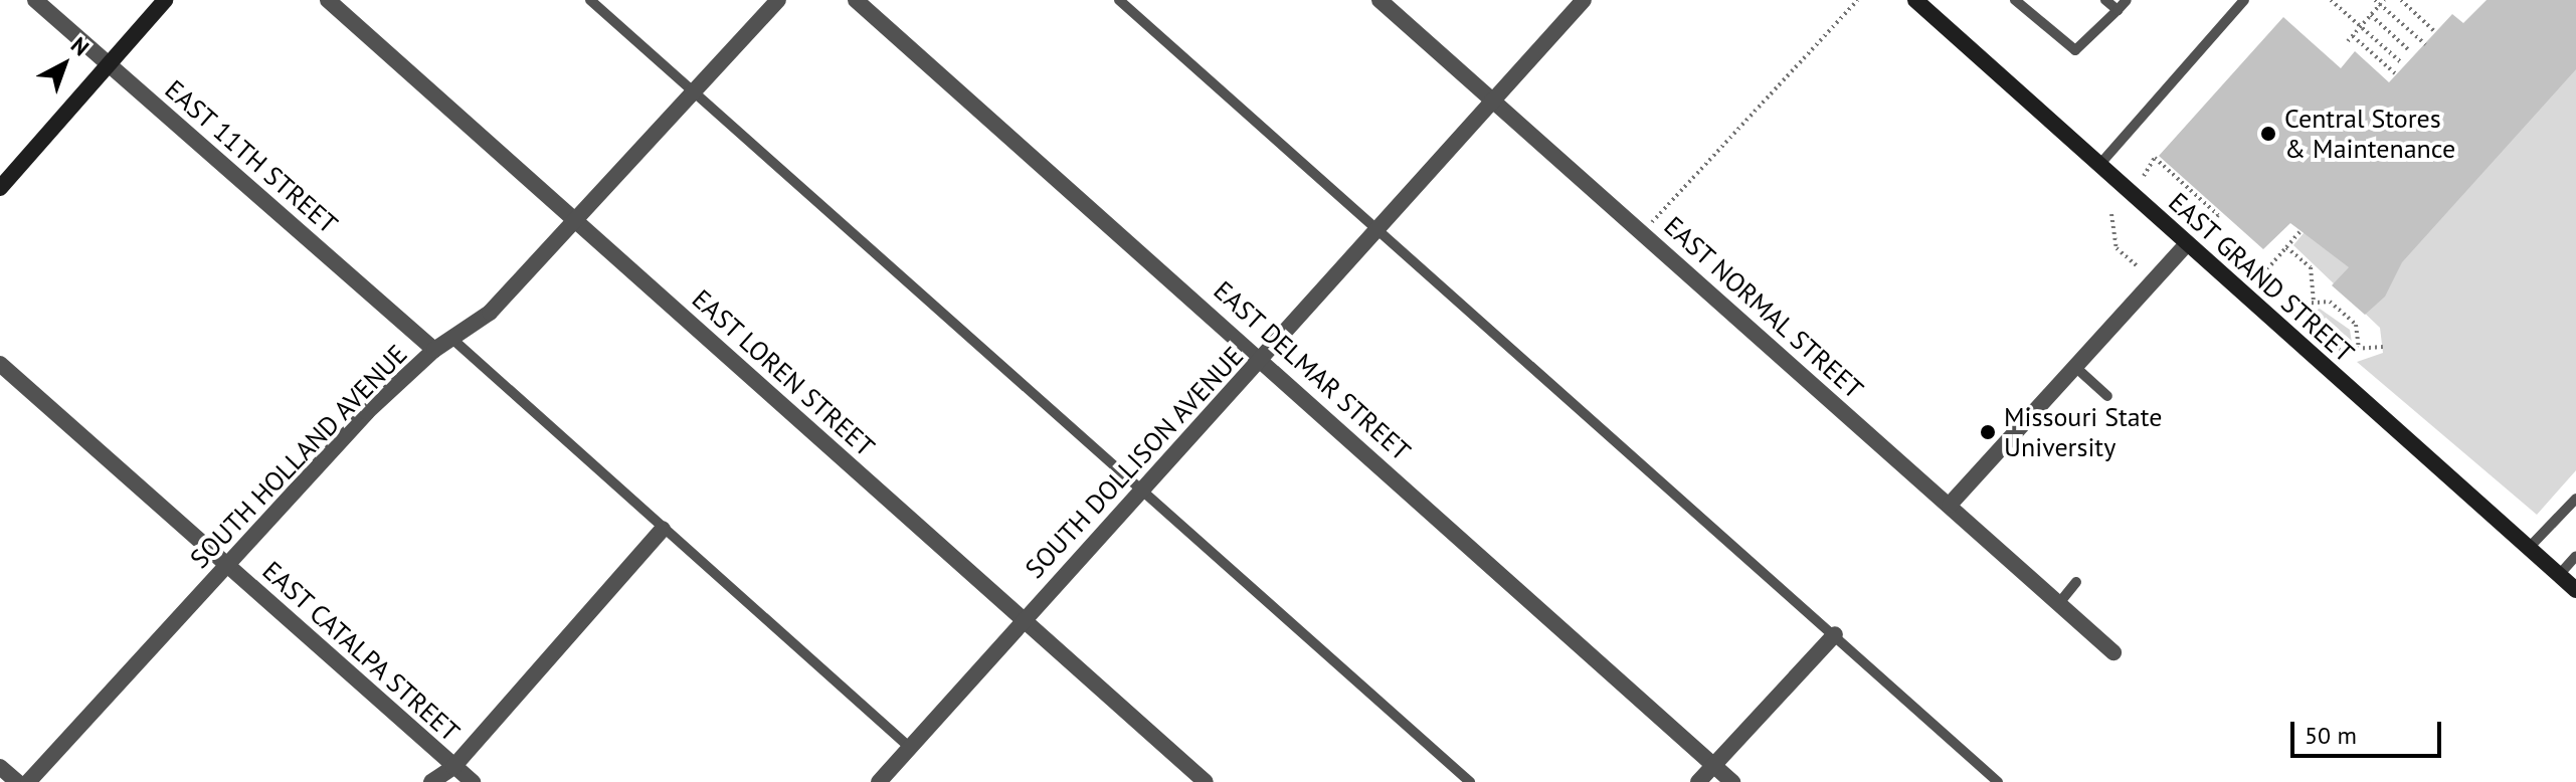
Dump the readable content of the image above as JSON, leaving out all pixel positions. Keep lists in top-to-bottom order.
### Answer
{
  "streets": {
    "main road": ["EAST GRAND STREET"],
    "street": [
      "EAST 11TH STREET",
      "EAST NORMAL STREET",
      "EAST DELMAR STREET",
      "EAST LOREN STREET",
      "SOUTH HOLLAND AVENUE",
      "SOUTH DOLLISON AVENUE",
      "EAST CATALPA STREET"
    ]
  },
  "crossings": [
    ["EAST 11TH STREET", "SOUTH HOLLAND AVENUE"],
    ["EAST NORMAL STREET", "SOUTH DOLLISON AVENUE"],
    ["EAST DELMAR STREET", "SOUTH DOLLISON AVENUE"],
    ["EAST LOREN STREET", "SOUTH HOLLAND AVENUE"],
    ["EAST LOREN STREET", "SOUTH DOLLISON AVENUE"],
    ["SOUTH HOLLAND AVENUE", "EAST CATALPA STREET"]
  ],
  "places": ["Central Stores & Maintenance", "Missouri State University"],
  "scale_bar": "50 m",
  "north": "top right"
}
